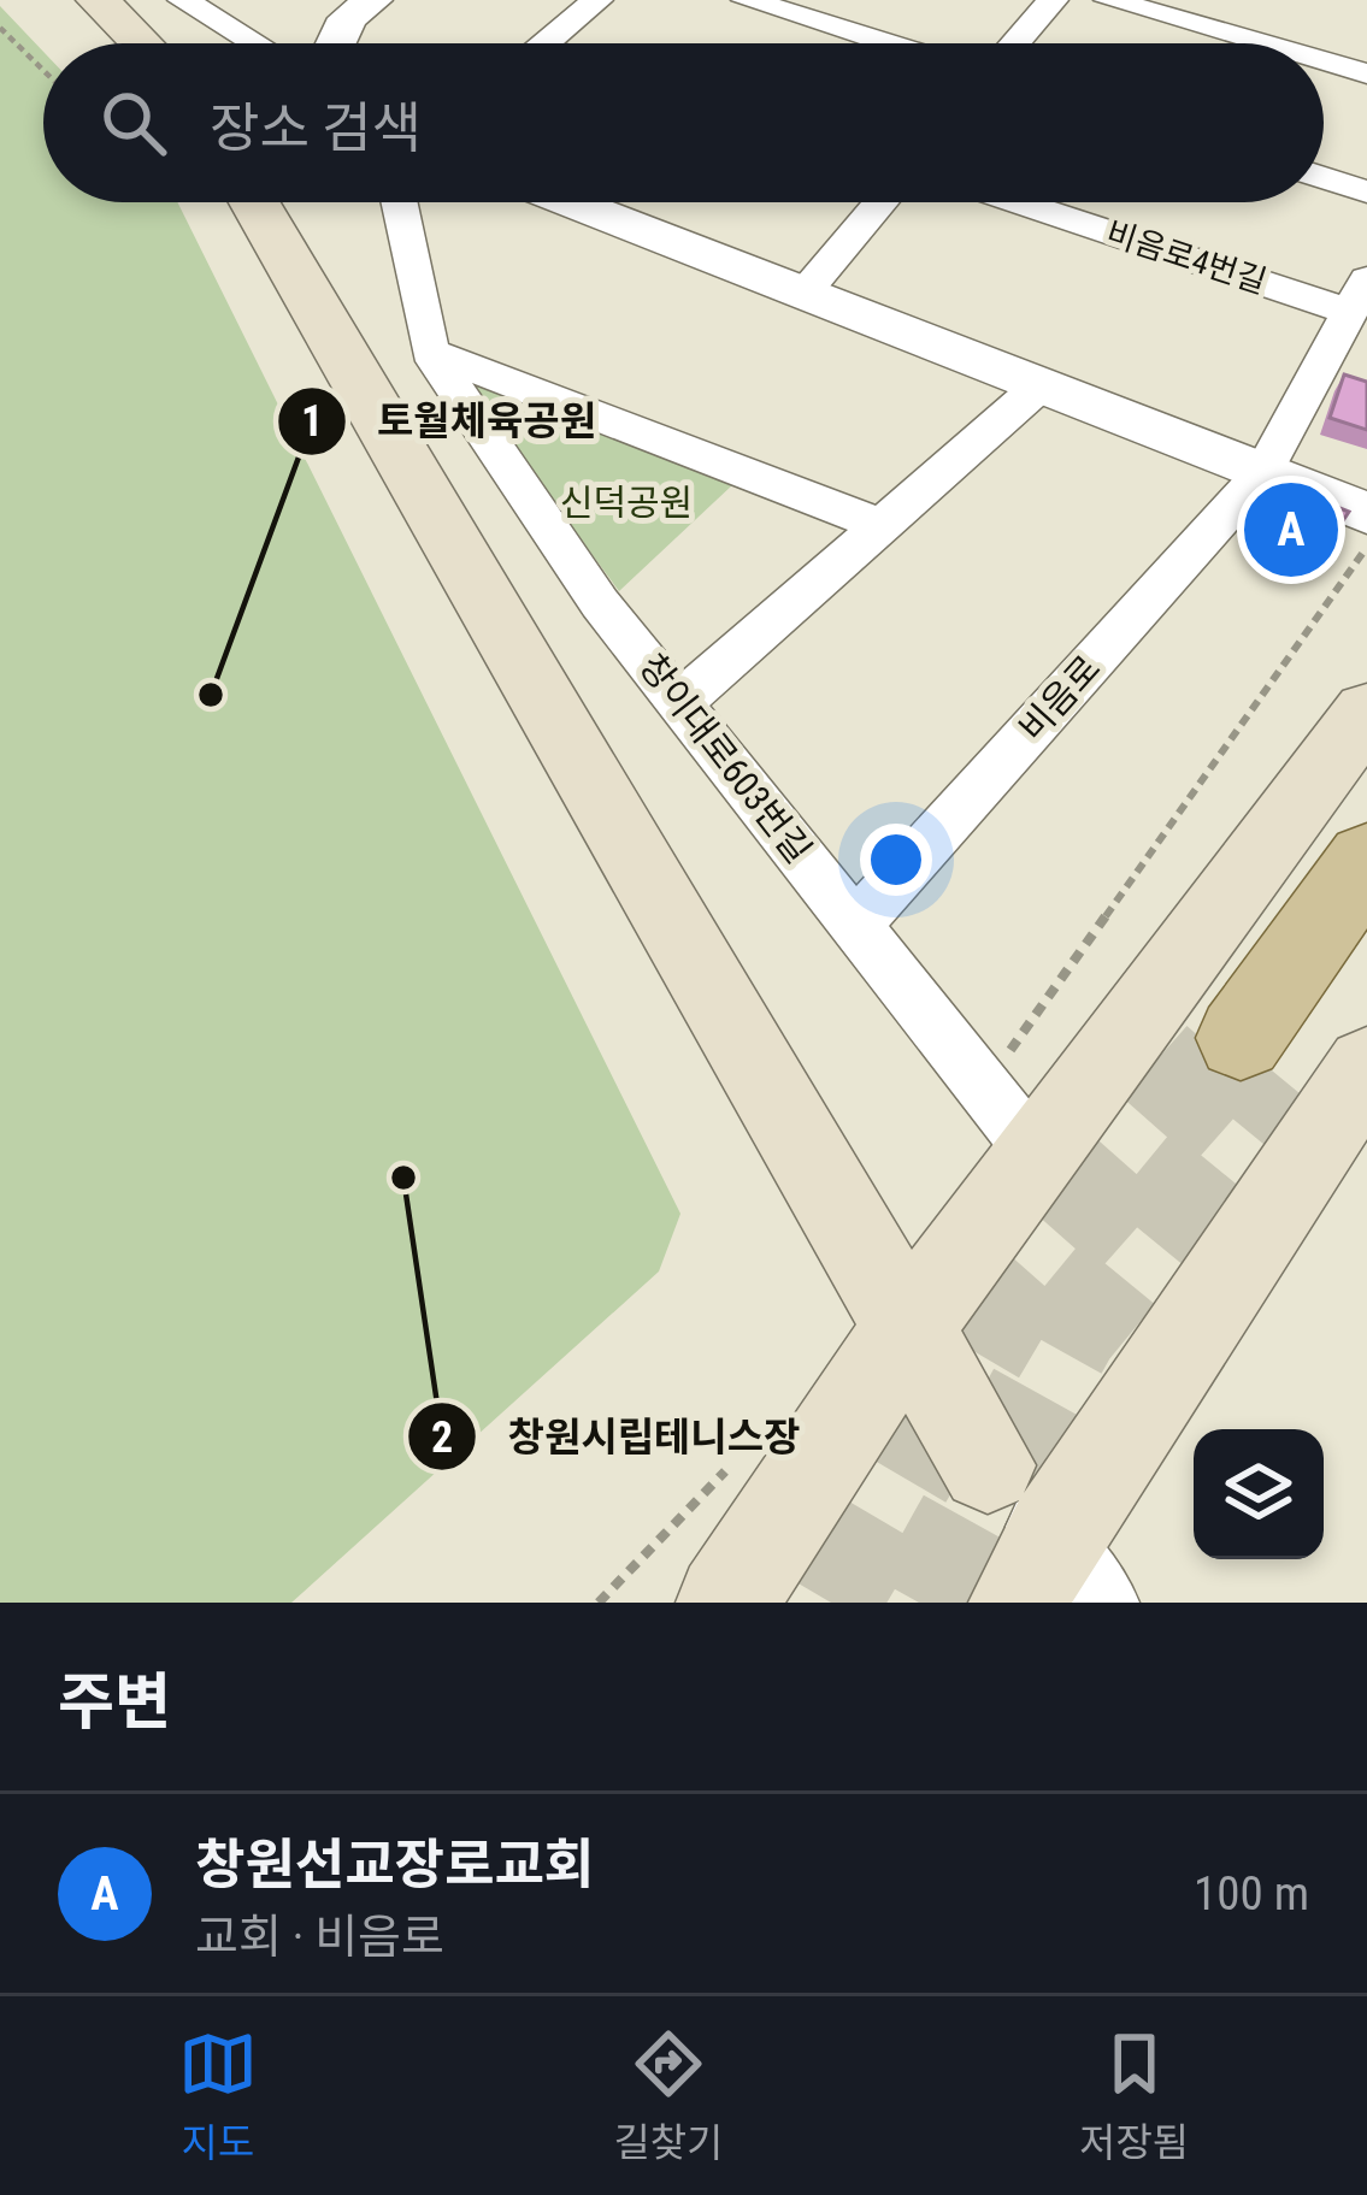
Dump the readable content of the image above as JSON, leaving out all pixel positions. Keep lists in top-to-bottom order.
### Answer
{
  "streets": {
    "street": ["비음로4번길", "비음로", "창이대로603번길"]
  },
  "crossings": [
    ["비음로4번길", "비음로"],
    ["비음로", "창이대로603번길"]
  ],
  "parks": ["신덕공원"],
  "places": ["토월체육공원", "창원시립테니스장"],
  "page": {
    "search": "장소 검색",
    "pins": "A",
    "heading": "주변",
    "list": [
      {
        "mark": "A",
        "name": "창원선교장로교회",
        "note": "교회 · 비음로",
        "value": "100 m"
      }
    ],
    "nav": ["지도", "길찾기", "저장됨"]
  }
}
